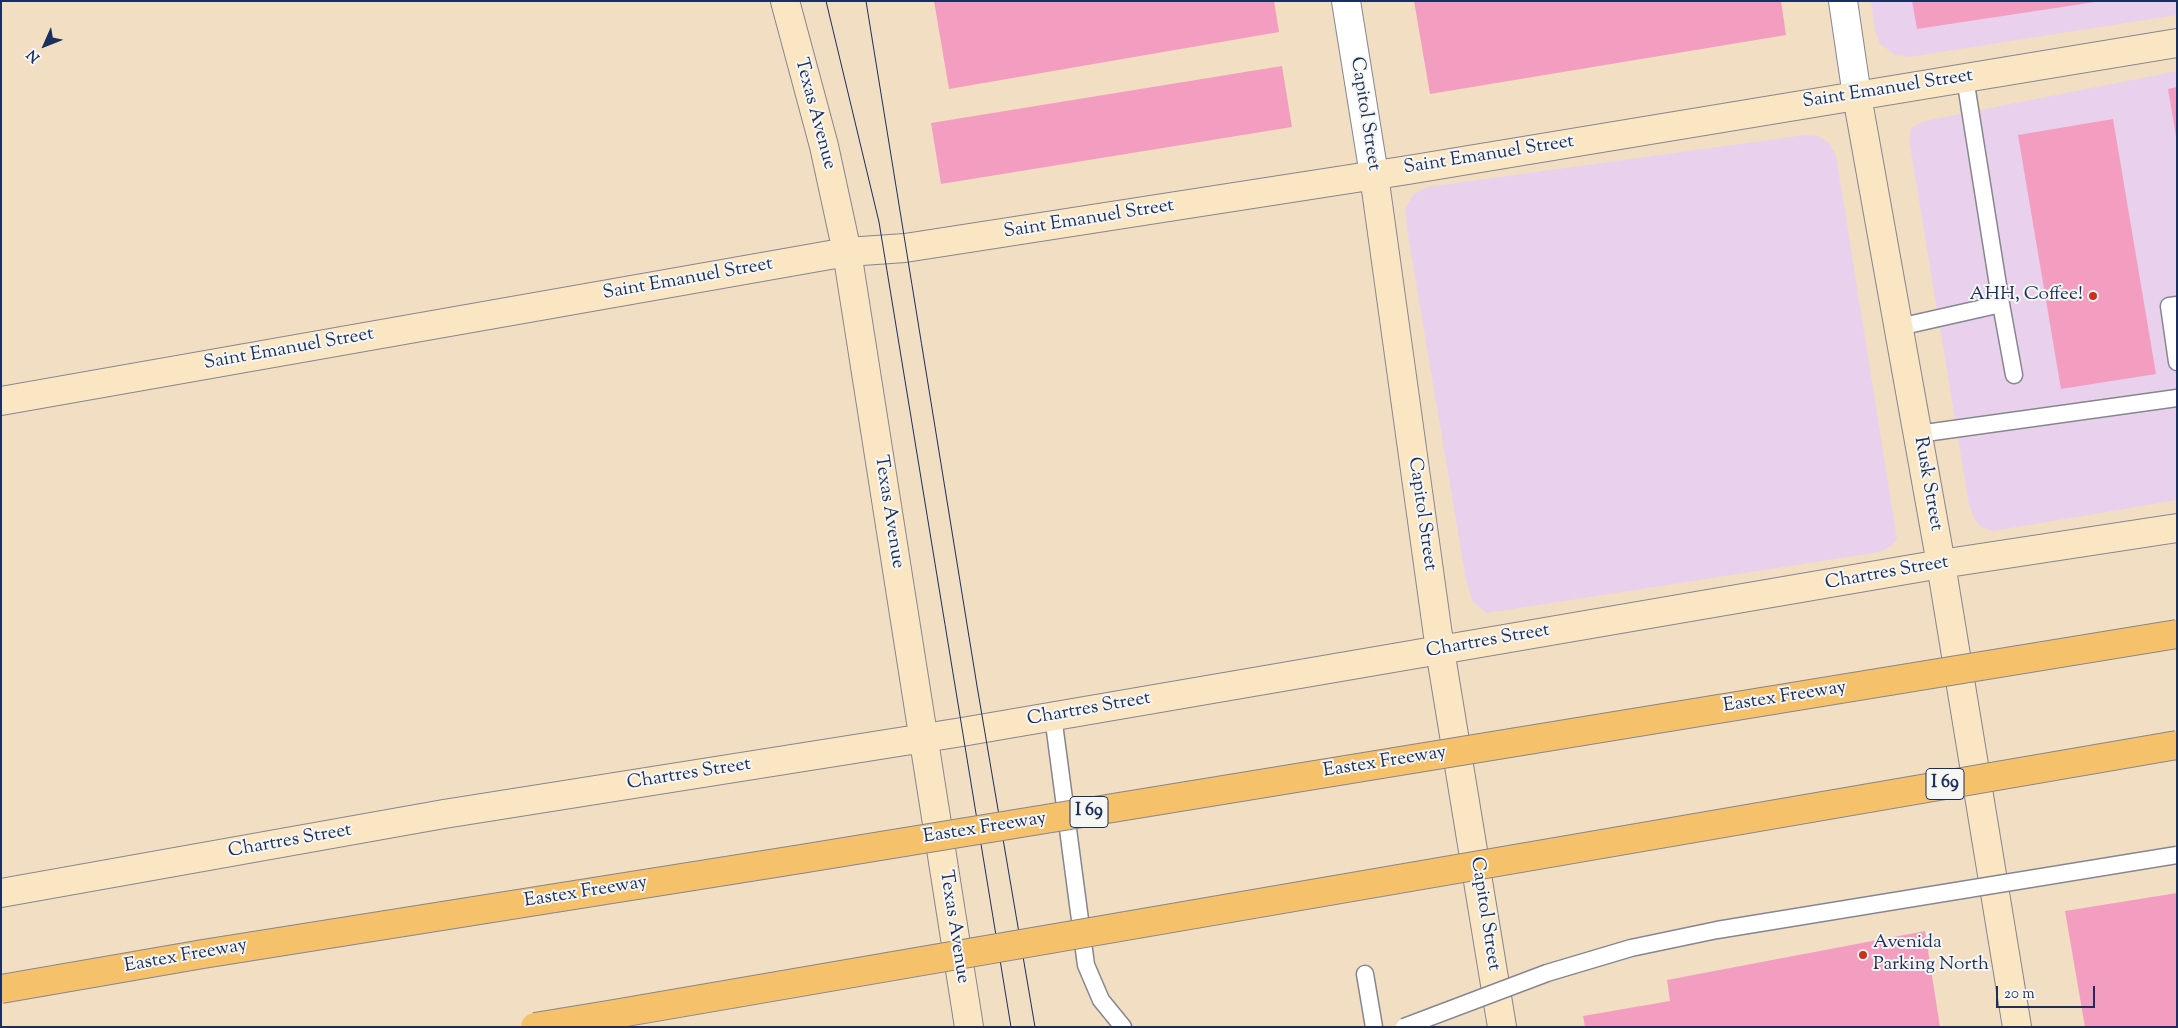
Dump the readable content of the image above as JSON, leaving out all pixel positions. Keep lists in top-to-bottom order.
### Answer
{
  "streets": {
    "highway": ["Eastex Freeway", "I 69"],
    "street": [
      "Saint Emanuel Street",
      "Texas Avenue",
      "Capitol Street",
      "Rusk Street",
      "Chartres Street"
    ]
  },
  "crossings": [
    ["Saint Emanuel Street", "Texas Avenue"],
    ["Saint Emanuel Street", "Capitol Street"],
    ["Saint Emanuel Street", "Rusk Street"],
    ["Texas Avenue", "Chartres Street"],
    ["Capitol Street", "Chartres Street"],
    ["Rusk Street", "Chartres Street"]
  ],
  "places": ["AHH, Coffee!", "Avenida Parking North"],
  "scale_bar": "20 m",
  "north": "bottom left"
}
